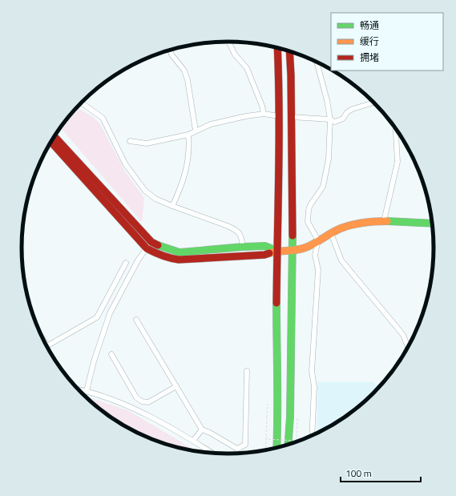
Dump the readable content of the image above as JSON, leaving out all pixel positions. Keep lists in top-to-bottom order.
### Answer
{
  "legend": ["畅通", "缓行", "拥堵"],
  "scale_bar": "100 m"
}
